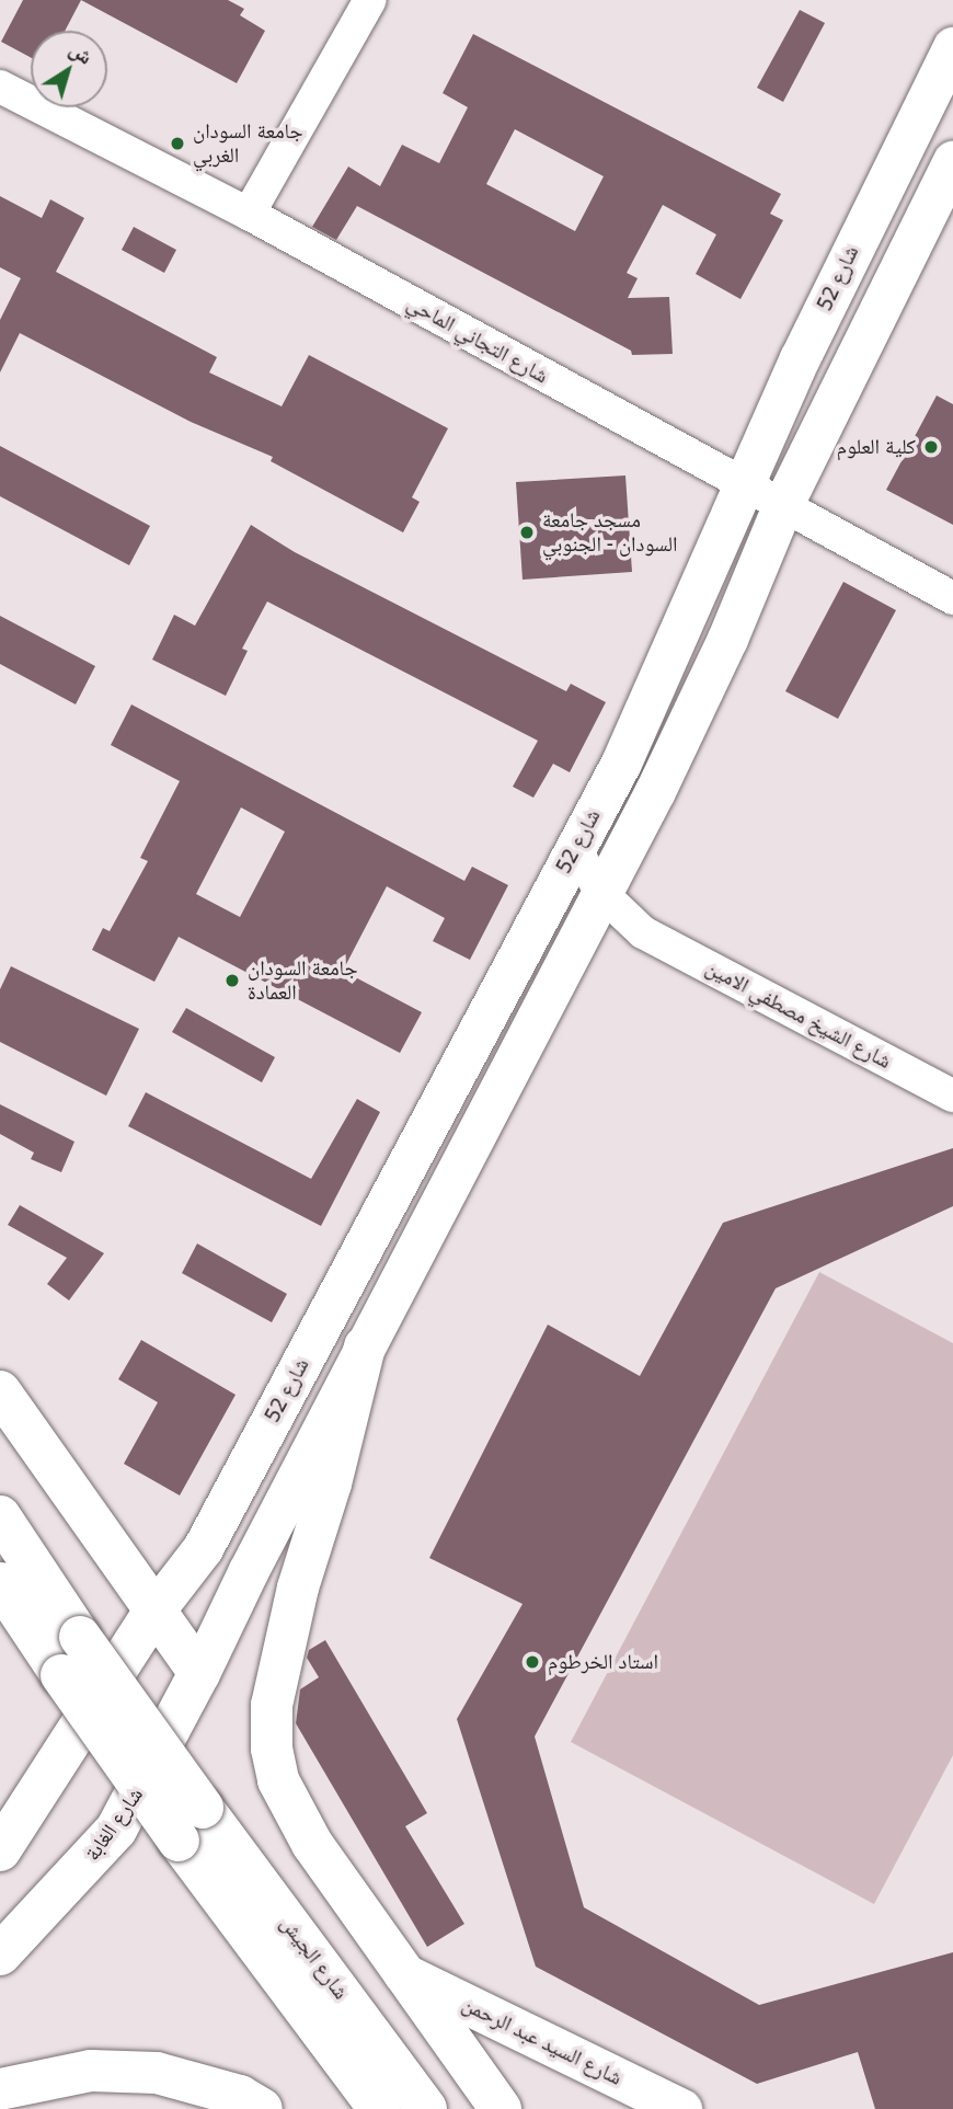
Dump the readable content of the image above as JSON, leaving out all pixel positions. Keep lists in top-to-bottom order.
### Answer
{
  "streets": {
    "main road": ["شارع الغابة", "شارع الجيش"],
    "street": [
      "شارع 52",
      "شارع التجاني الماحي",
      "شارع الشيخ مصطفي الامين",
      "شارع السيد عبد الرحمن"
    ]
  },
  "crossings": [
    ["شارع 52", "شارع التجاني الماحي"],
    ["شارع 52", "شارع الشيخ مصطفي الامين"]
  ],
  "places": [
    "جامعة السودان الغربي",
    "كلية العلوم",
    "مسجد جامعة السودان - الجنوبي",
    "جامعة السودان العمادة",
    "استاد الخرطوم"
  ],
  "north": "top right"
}
